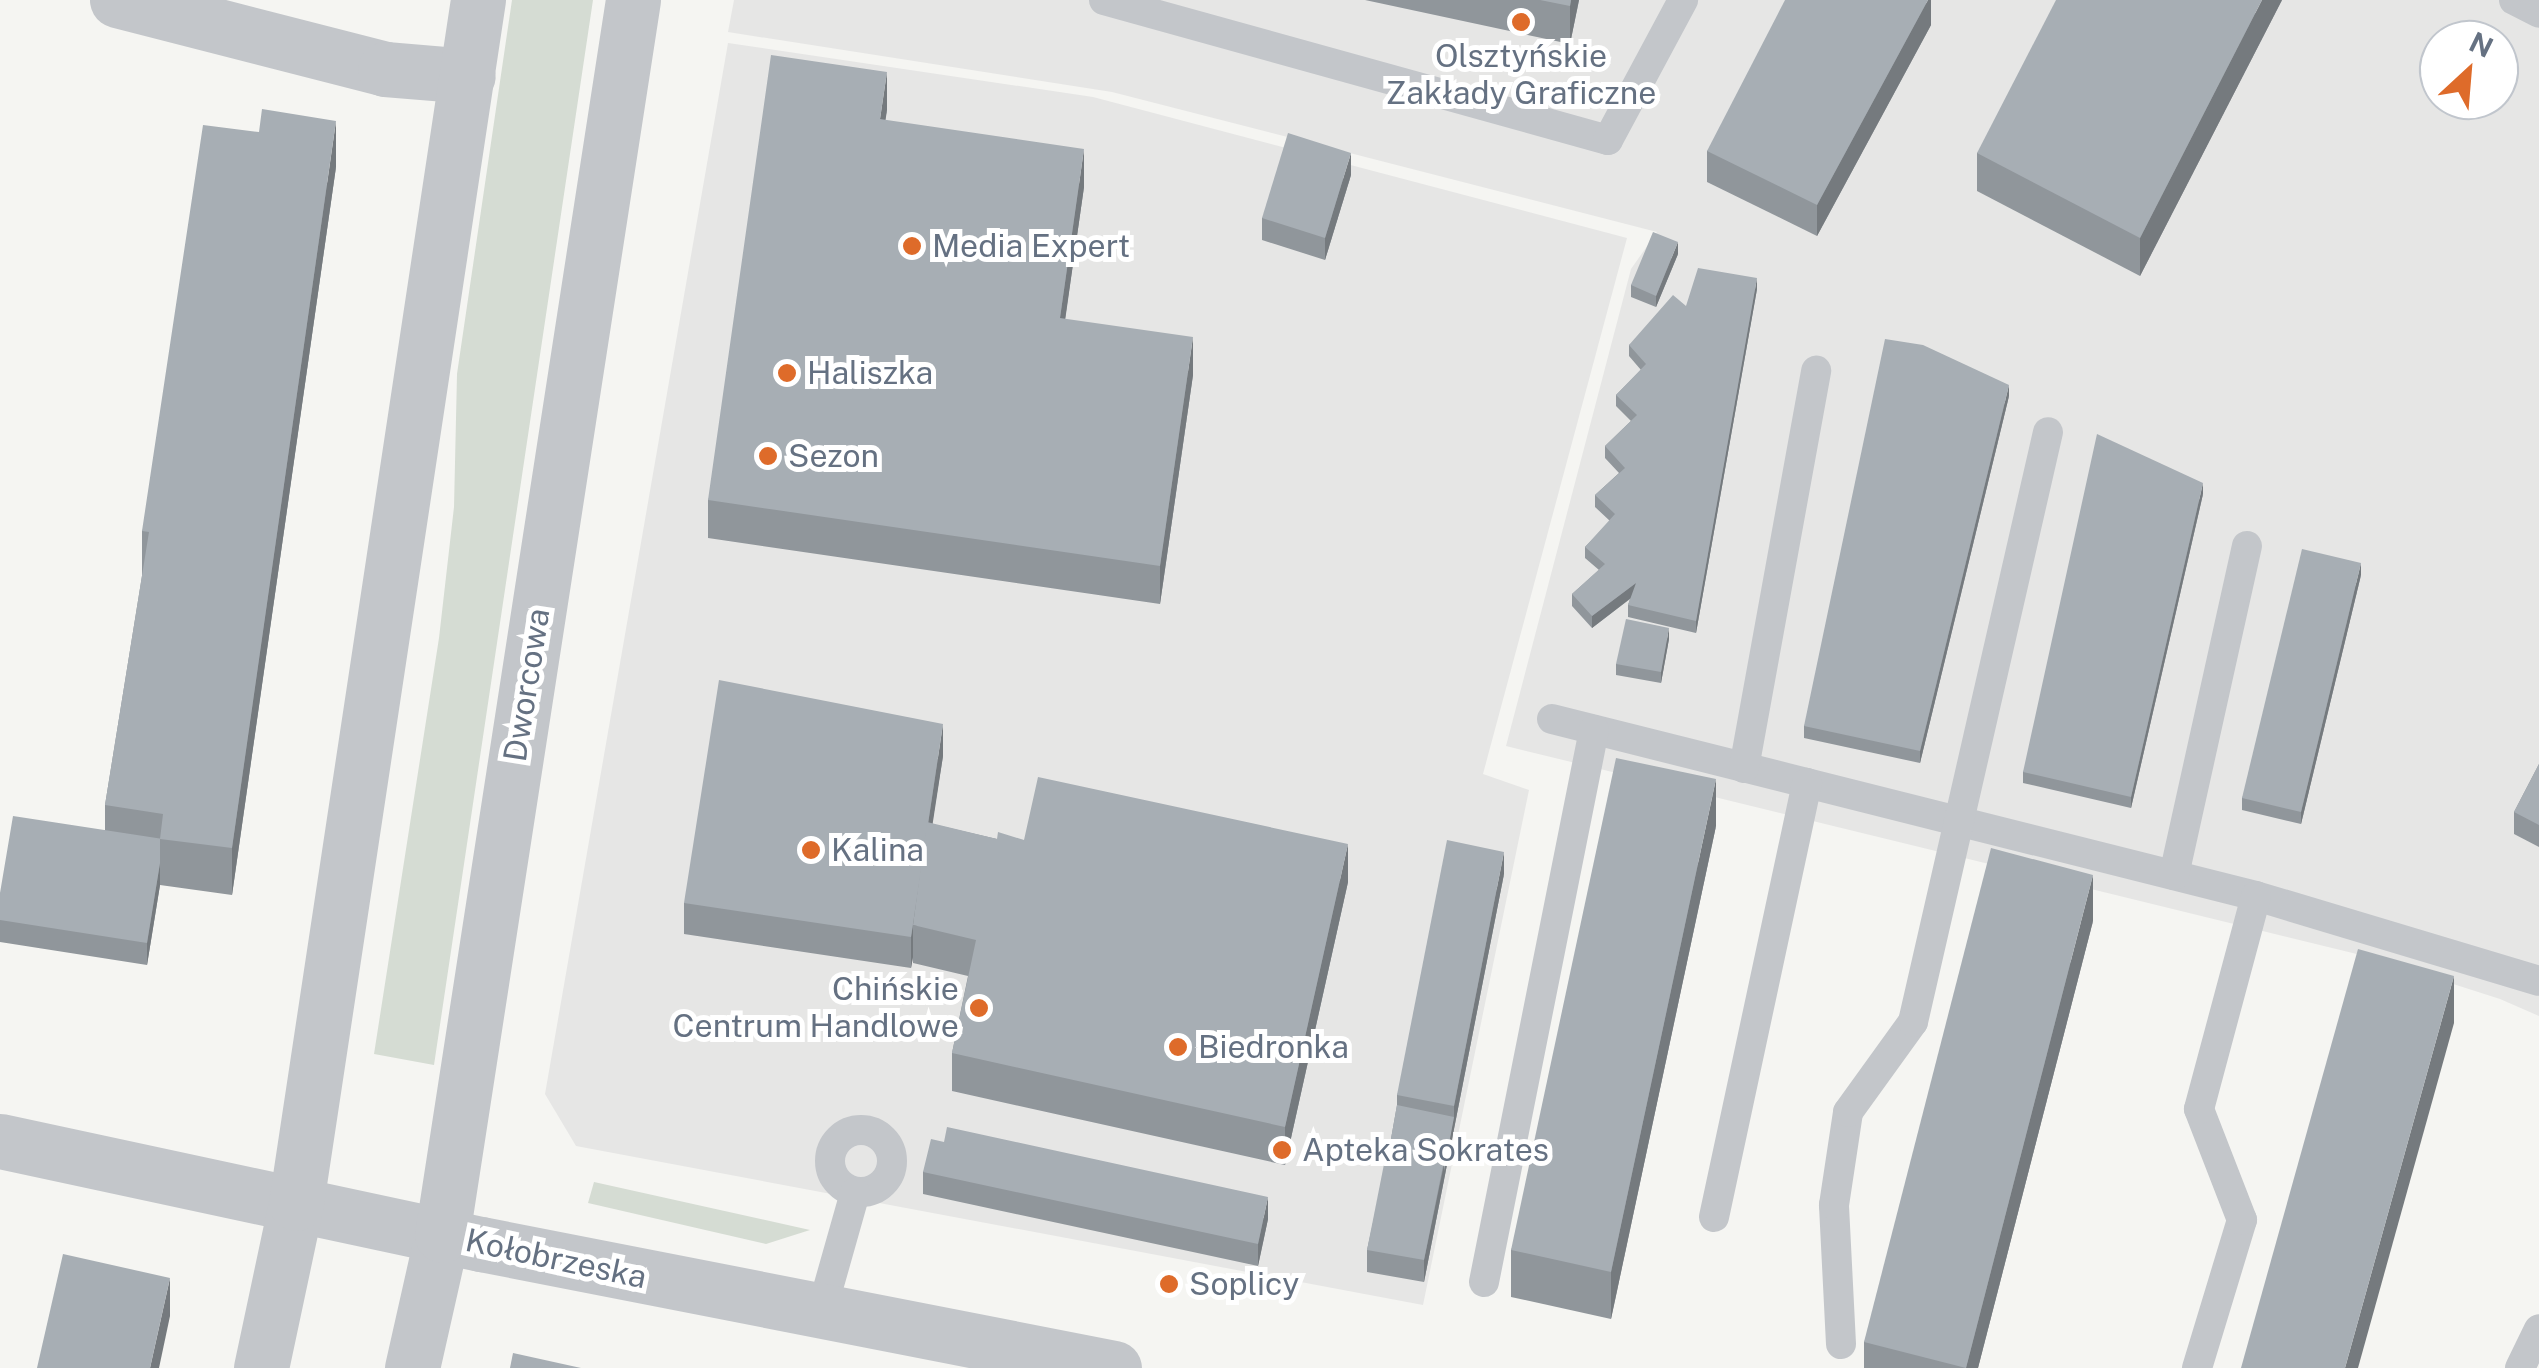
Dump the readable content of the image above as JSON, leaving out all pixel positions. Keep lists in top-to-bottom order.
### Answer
{
  "streets": {
    "street": ["Dworcowa", "Kołobrzeska"]
  },
  "crossings": [
    ["Dworcowa", "Kołobrzeska"]
  ],
  "places": [
    "Olsztyńskie Zakłady Graficzne",
    "Media Expert",
    "Haliszka",
    "Sezon",
    "Kalina",
    "Chińskie Centrum Handlowe",
    "Biedronka",
    "Apteka Sokrates",
    "Soplicy"
  ],
  "north": "top right"
}
